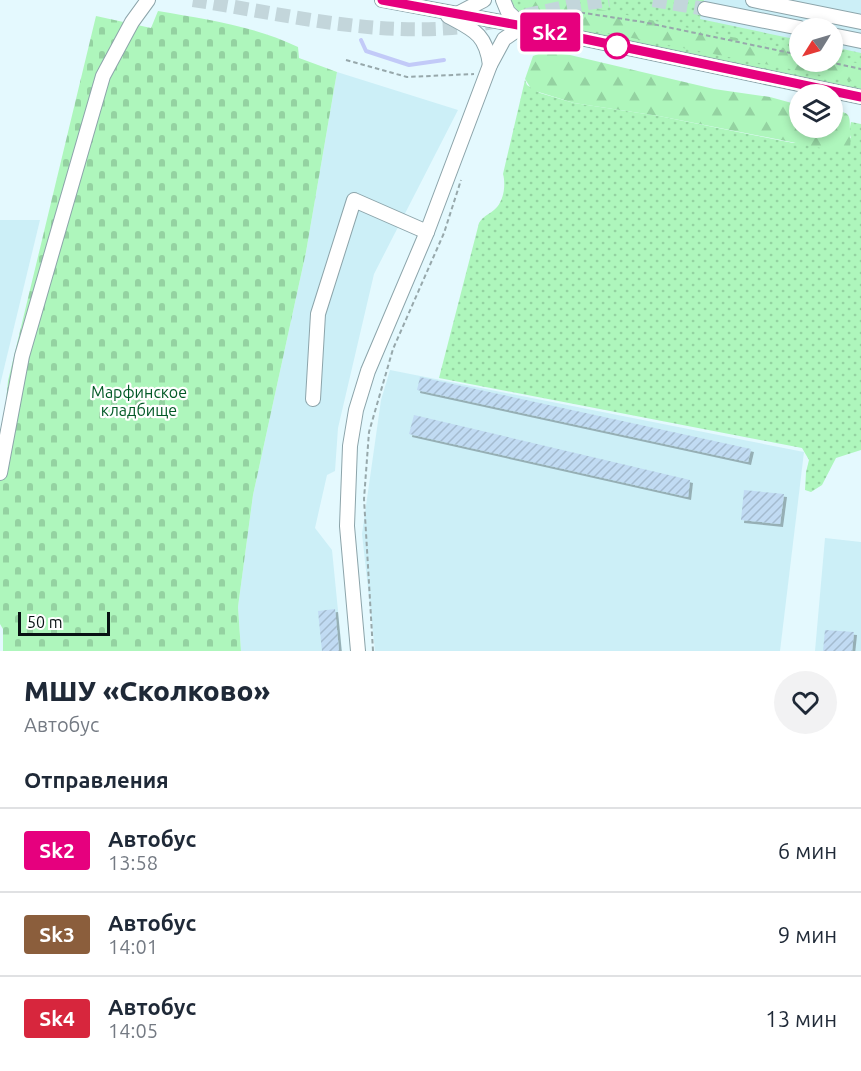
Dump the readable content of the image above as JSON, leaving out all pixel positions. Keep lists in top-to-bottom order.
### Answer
{
  "parks": ["Марфинское кладбище"],
  "lines": ["bus line Sk2"],
  "scale_bar": "50 m",
  "north": "bottom left",
  "page": {
    "on_map": "Sk2",
    "scale": "50 m",
    "heading": [
      ["МШУ «Сколково»", "Автобус"],
      "Отправления"
    ],
    "list": [
      {
        "mark": "Sk2",
        "name": "Автобус",
        "note": "13:58",
        "value": "6 мин"
      },
      {
        "mark": "Sk3",
        "name": "Автобус",
        "note": "14:01",
        "value": "9 мин"
      },
      {
        "mark": "Sk4",
        "name": "Автобус",
        "note": "14:05",
        "value": "13 мин"
      }
    ]
  }
}
